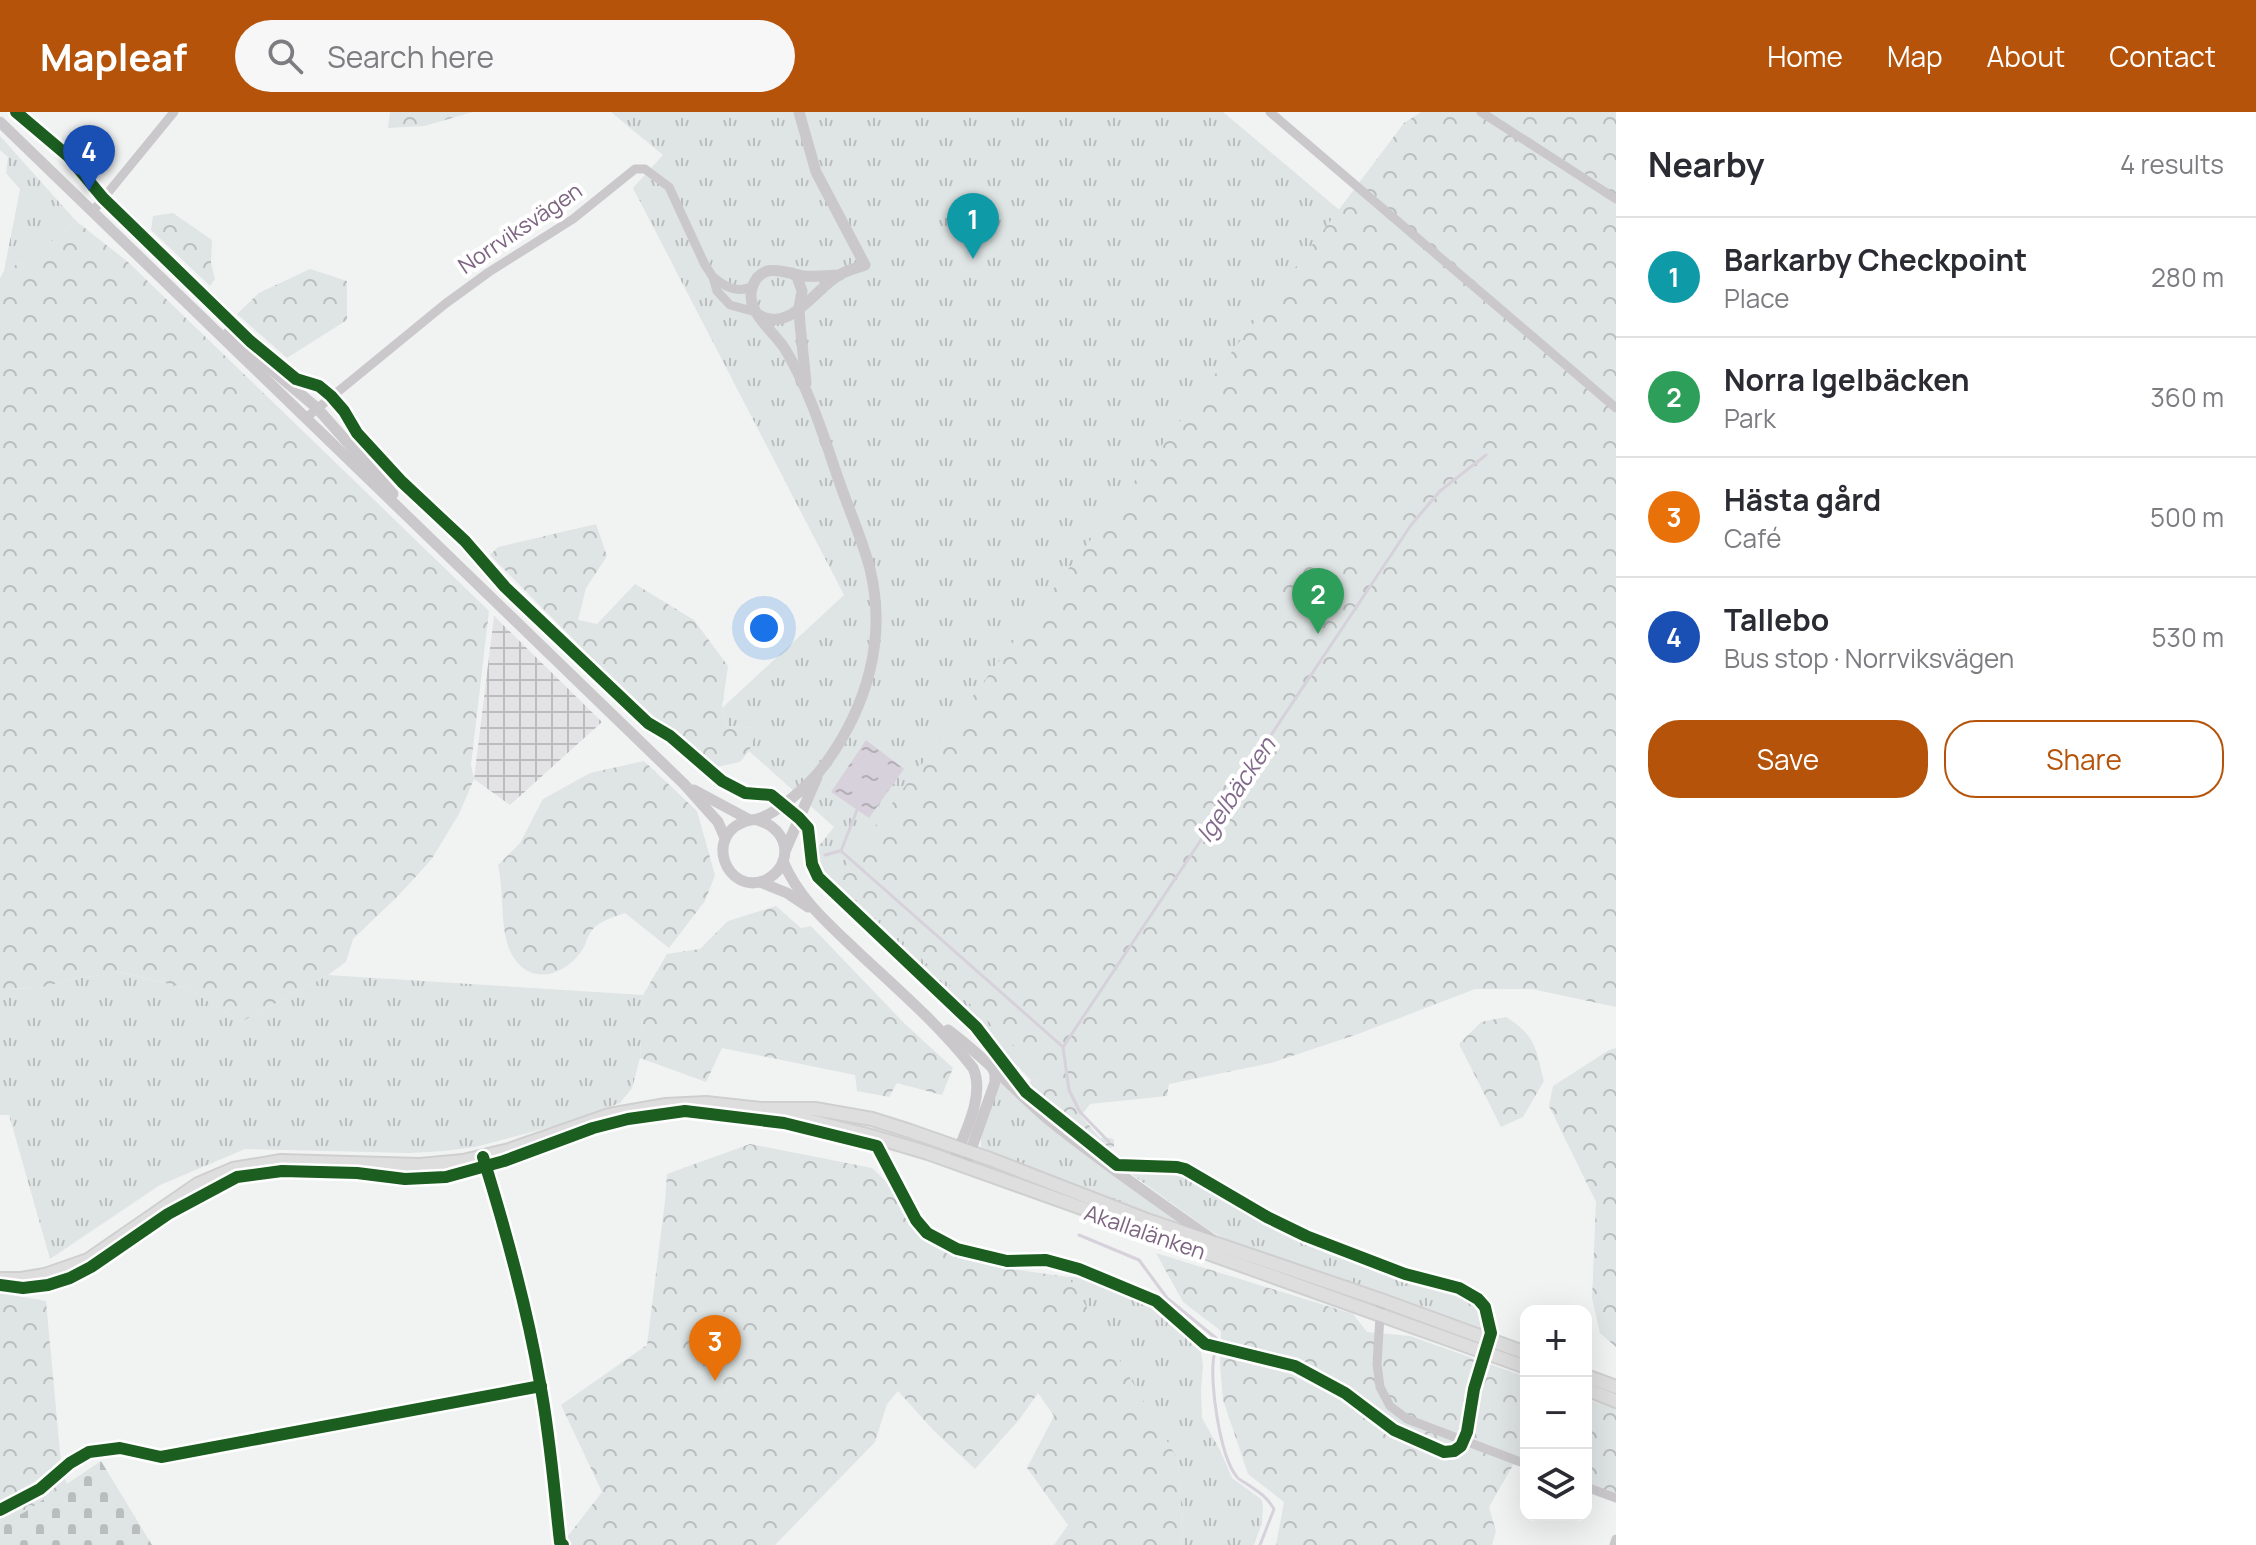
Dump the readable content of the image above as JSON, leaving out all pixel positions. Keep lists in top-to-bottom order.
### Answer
{
  "streets": {
    "main road": ["Akallalänken"],
    "street": ["Norrviksvägen"]
  },
  "water": ["Igelbäcken"],
  "page": {
    "header": "Mapleaf",
    "search": "Search here",
    "nav": [
      "Home",
      "Map",
      "About",
      "Contact"
    ],
    "heading": ["Nearby", "4 results"],
    "pins": [
      "4",
      "1",
      "2",
      "3"
    ],
    "list": [
      {
        "mark": "1",
        "name": "Barkarby Checkpoint",
        "note": "Place",
        "value": "280 m"
      },
      {
        "mark": "2",
        "name": "Norra Igelbäcken",
        "note": "Park",
        "value": "360 m"
      },
      {
        "mark": "3",
        "name": "Hästa gård",
        "note": "Café",
        "value": "500 m"
      },
      {
        "mark": "4",
        "name": "Tallebo",
        "note": "Bus stop · Norrviksvägen",
        "value": "530 m"
      }
    ],
    "buttons": ["Save", "Share"],
    "map_buttons": ["+", "−"]
  }
}
